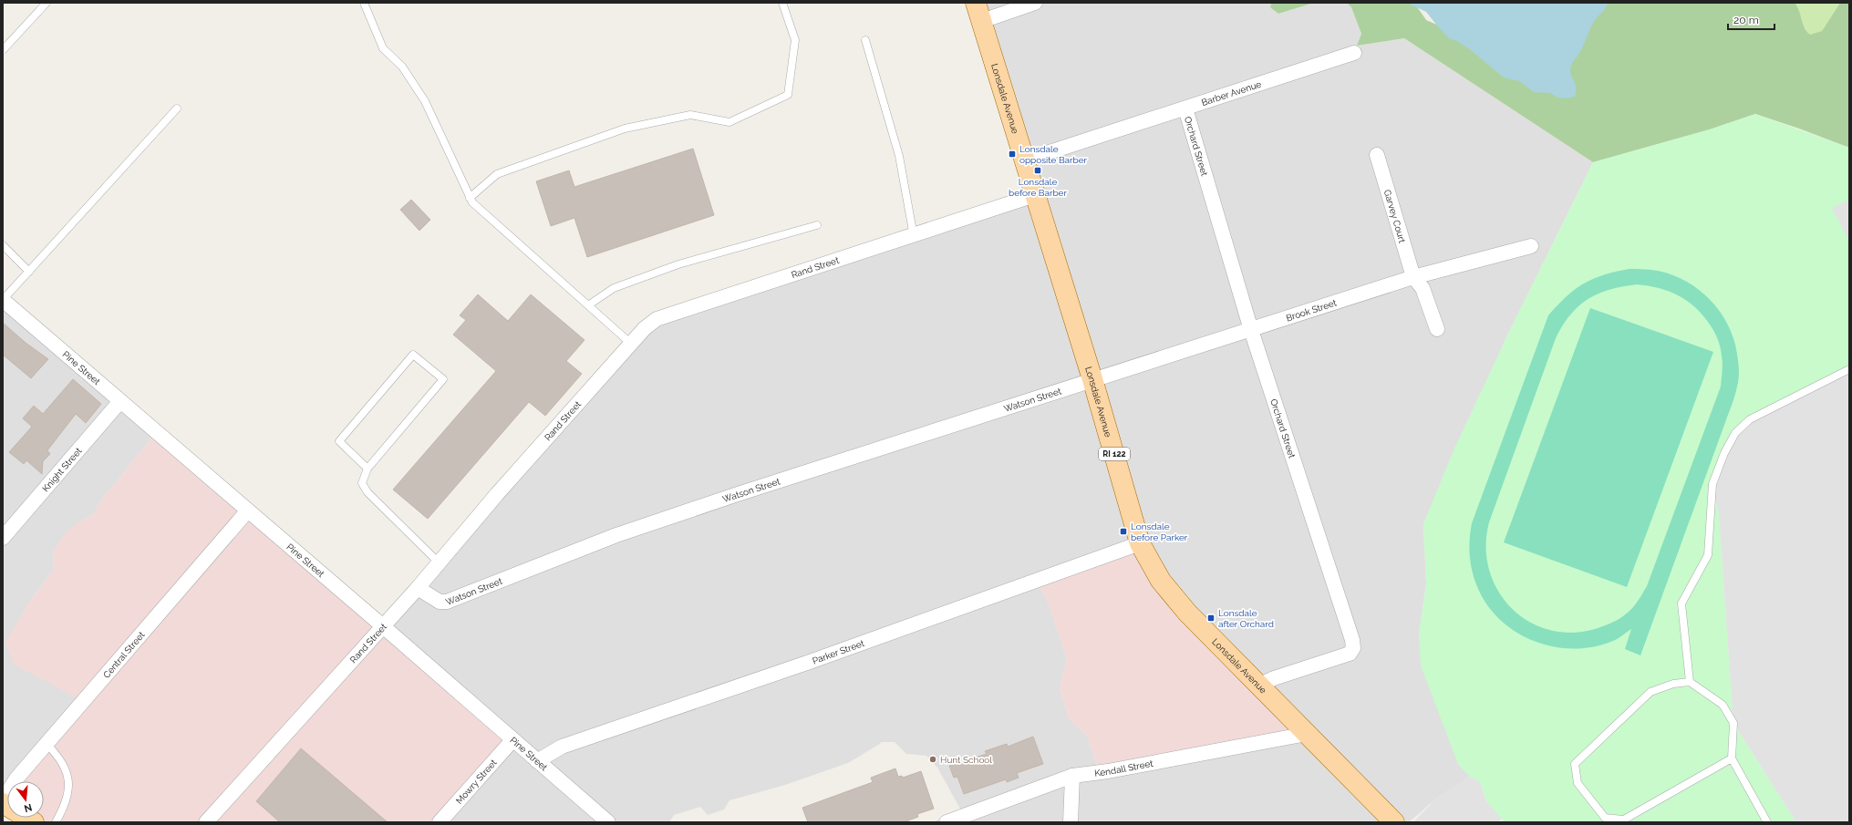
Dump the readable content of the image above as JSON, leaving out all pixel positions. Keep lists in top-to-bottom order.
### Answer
{
  "streets": {
    "main road": ["Lonsdale Avenue", "RI 122"],
    "street": [
      "Barber Avenue",
      "Orchard Street",
      "Garvey Court",
      "Rand Street",
      "Brook Street",
      "Pine Street",
      "Watson Street",
      "Knight Street",
      "Parker Street",
      "Central Street",
      "Kendall Street",
      "Mowry Street"
    ]
  },
  "crossings": [
    ["Barber Avenue", "Lonsdale Avenue"],
    ["Barber Avenue", "Orchard Street"],
    ["Lonsdale Avenue", "Orchard Street"],
    ["Lonsdale Avenue", "Rand Street"],
    ["Lonsdale Avenue", "Brook Street"],
    ["Lonsdale Avenue", "Watson Street"],
    ["Lonsdale Avenue", "Parker Street"],
    ["Lonsdale Avenue", "Kendall Street"],
    ["Orchard Street", "Brook Street"],
    ["Garvey Court", "Brook Street"],
    ["Rand Street", "Pine Street"],
    ["Rand Street", "Watson Street"],
    ["Brook Street", "Watson Street"],
    ["Pine Street", "Knight Street"],
    ["Pine Street", "Parker Street"],
    ["Pine Street", "Central Street"],
    ["Pine Street", "Mowry Street"]
  ],
  "places": {
    "transit": [
      "Lonsdale opposite Barber",
      "Lonsdale before Barber",
      "Lonsdale before Parker",
      "Lonsdale after Orchard"
    ],
    "other": ["Hunt School"]
  },
  "scale_bar": "20 m",
  "north": "bottom"
}
